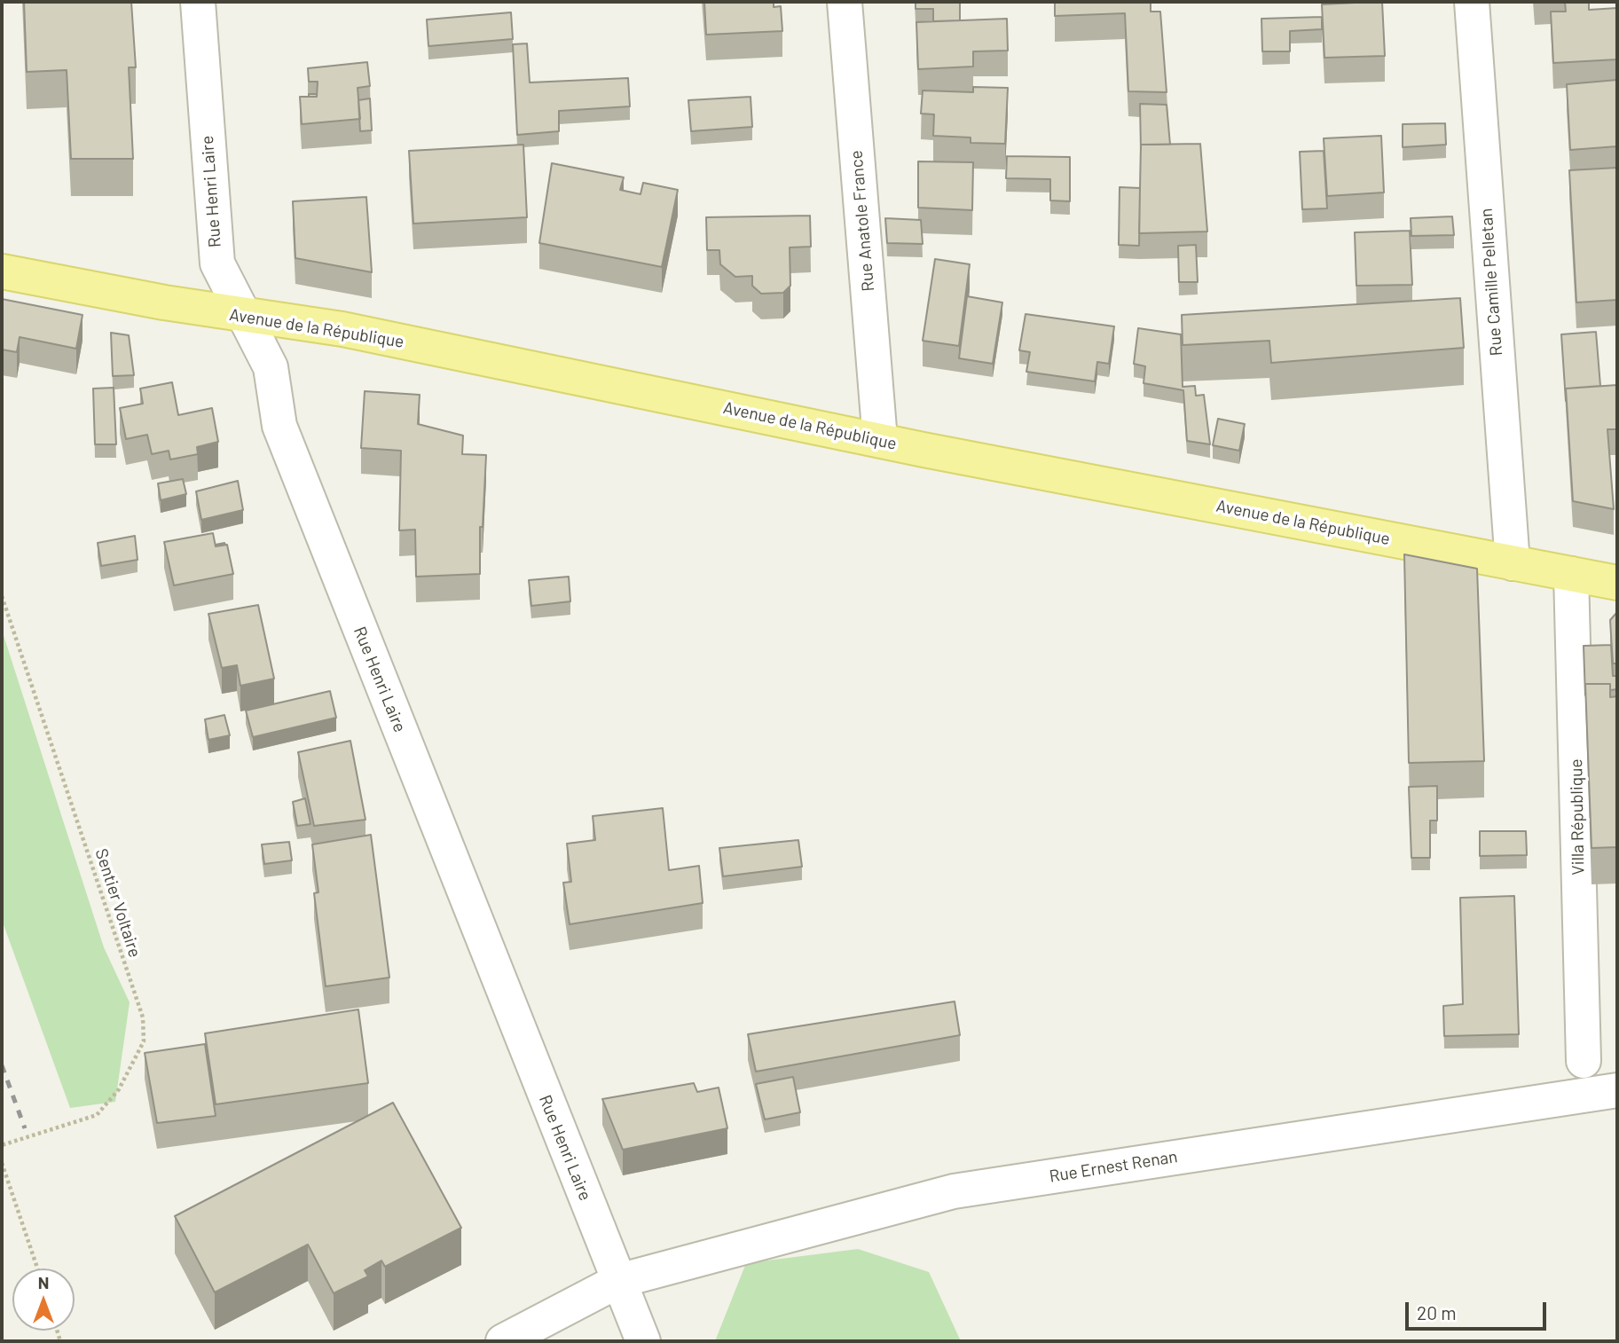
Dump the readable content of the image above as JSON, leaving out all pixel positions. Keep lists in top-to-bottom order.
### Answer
{
  "streets": {
    "main road": ["Avenue de la République"],
    "street": [
      "Rue Henri Laire",
      "Rue Anatole France",
      "Rue Camille Pelletan",
      "Villa République",
      "Rue Ernest Renan"
    ],
    "path": ["Sentier Voltaire"]
  },
  "crossings": [
    ["Rue Henri Laire", "Avenue de la République"],
    ["Rue Henri Laire", "Rue Ernest Renan"],
    ["Rue Anatole France", "Avenue de la République"],
    ["Rue Camille Pelletan", "Avenue de la République"],
    ["Avenue de la République", "Villa République"]
  ],
  "scale_bar": "20 m",
  "north": "top"
}
